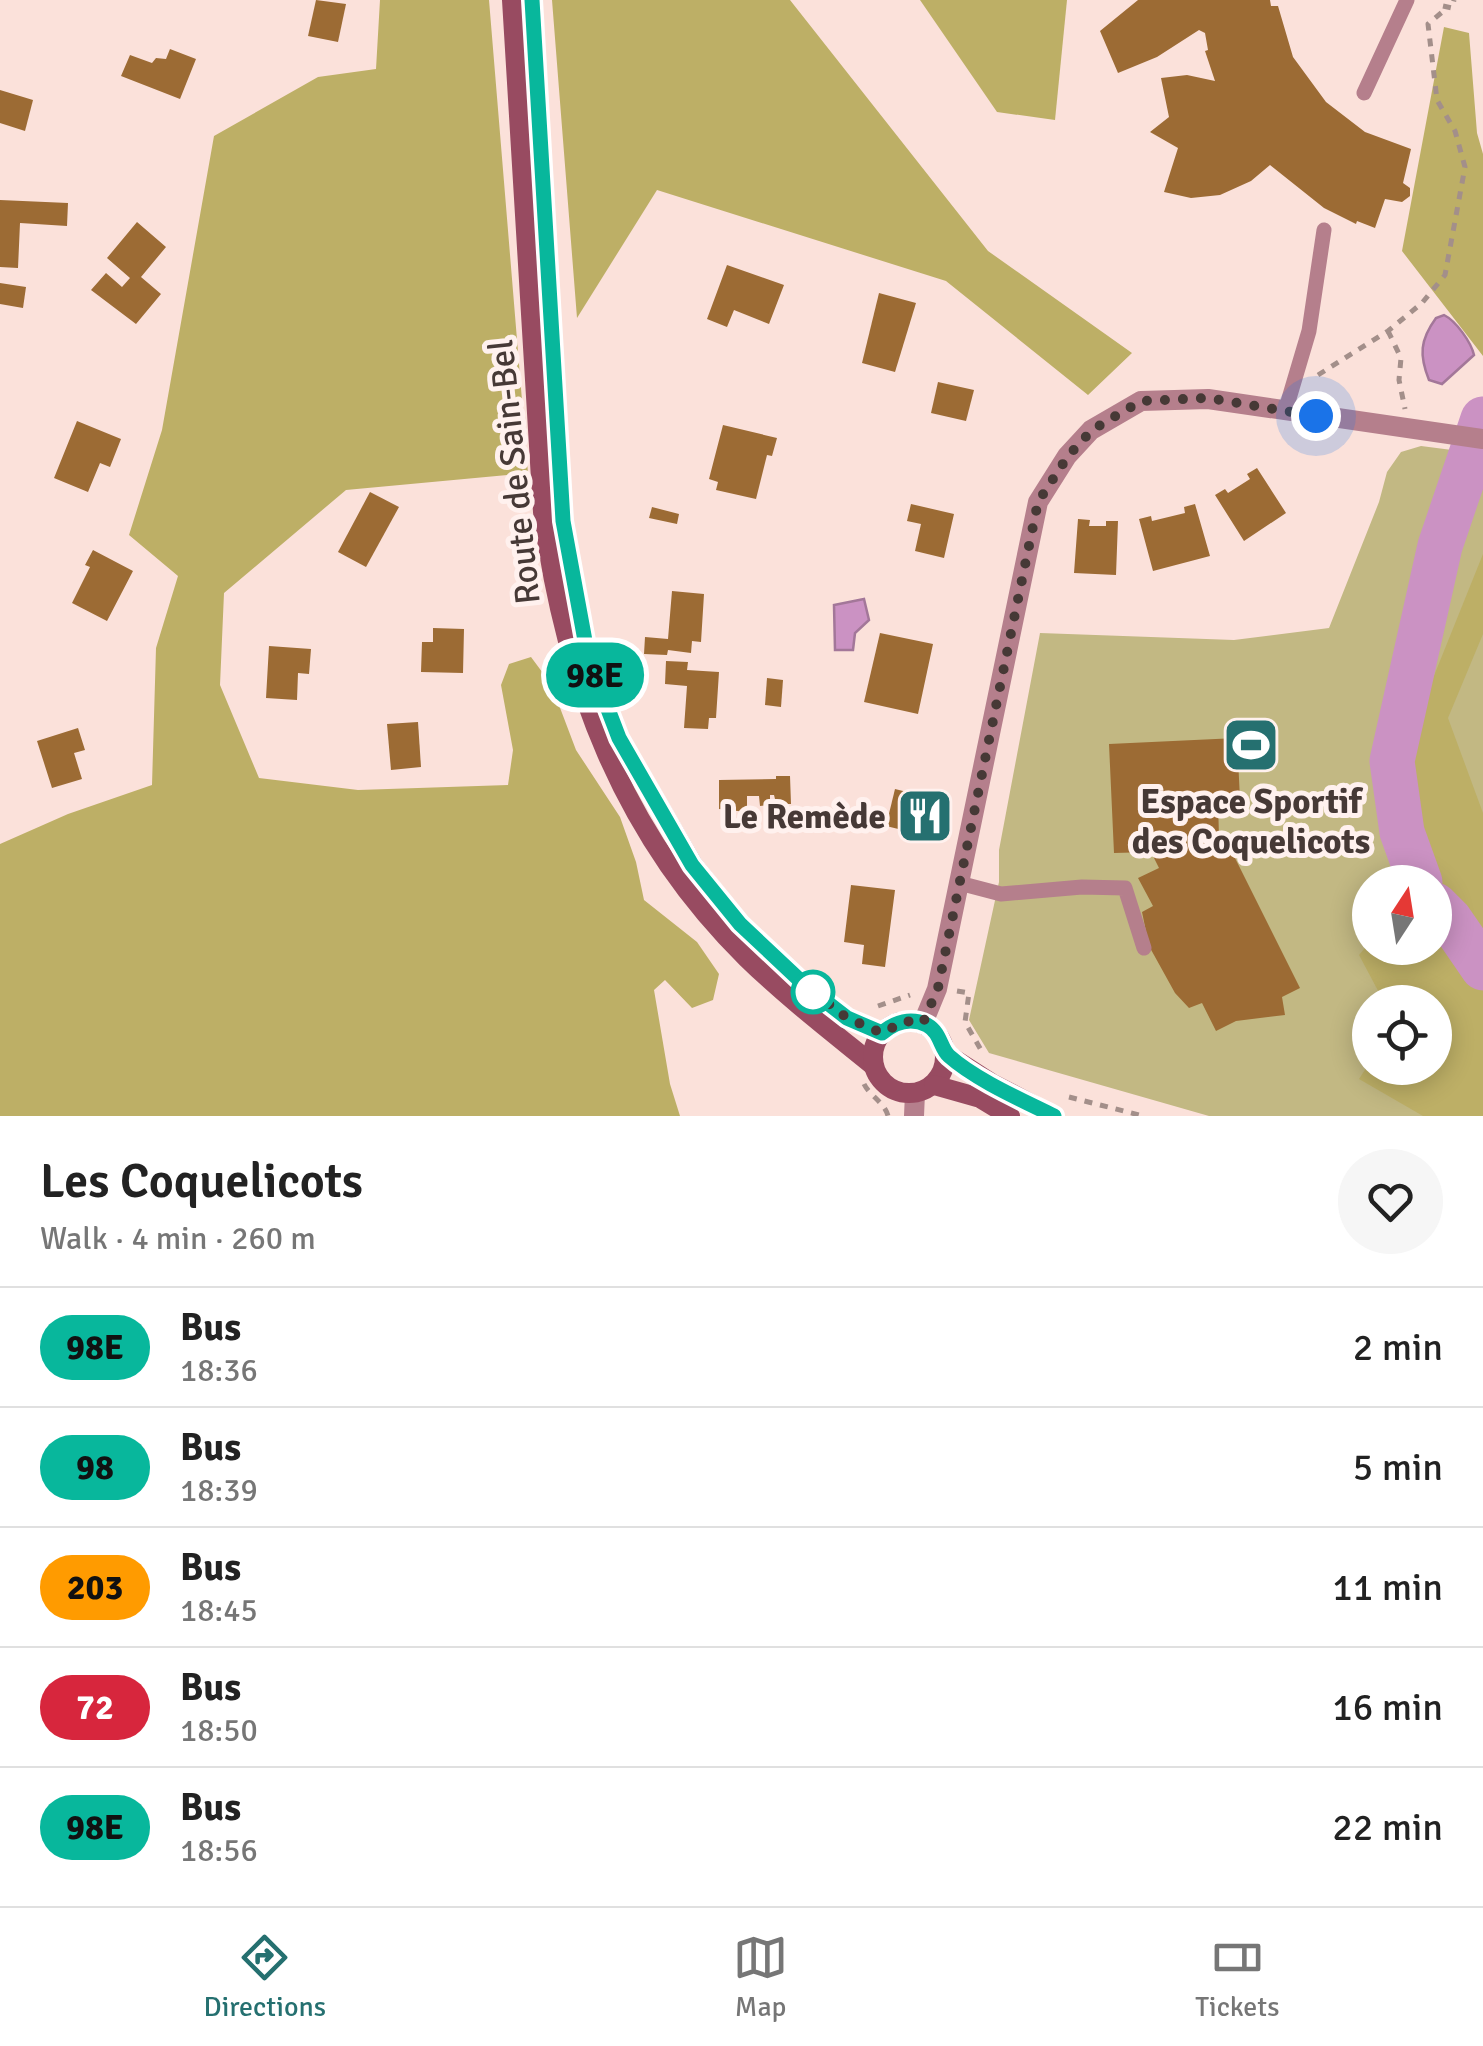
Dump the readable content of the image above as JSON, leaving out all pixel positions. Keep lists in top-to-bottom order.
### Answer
{
  "streets": {
    "main road": ["Route de Sain-Bel"]
  },
  "places": {
    "sports": ["Espace Sportif des Coquelicots"],
    "restaurant": ["Le Remède"]
  },
  "lines": ["bus line 98E"],
  "north": "top",
  "page": {
    "on_map": "98E",
    "heading": ["Les Coquelicots", "Walk · 4 min · 260 m"],
    "list": [
      {
        "mark": "98E",
        "name": "Bus",
        "note": "18:36",
        "value": "2 min"
      },
      {
        "mark": "98",
        "name": "Bus",
        "note": "18:39",
        "value": "5 min"
      },
      {
        "mark": "203",
        "name": "Bus",
        "note": "18:45",
        "value": "11 min"
      },
      {
        "mark": "72",
        "name": "Bus",
        "note": "18:50",
        "value": "16 min"
      },
      {
        "mark": "98E",
        "name": "Bus",
        "note": "18:56",
        "value": "22 min"
      }
    ],
    "tabs": ["Directions", "Map", "Tickets"]
  }
}
